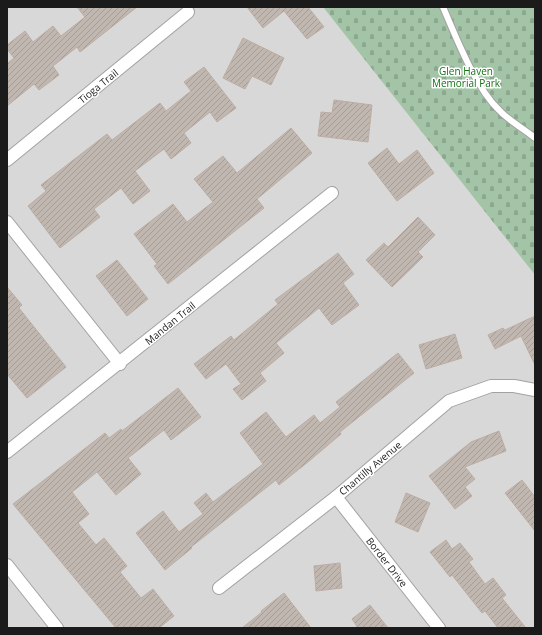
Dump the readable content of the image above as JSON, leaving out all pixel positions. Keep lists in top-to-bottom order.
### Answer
{
  "streets": {
    "street": [
      "Tioga Trail",
      "Mandan Trail",
      "Chantilly Avenue",
      "Border Drive"
    ]
  },
  "crossings": [
    ["Chantilly Avenue", "Border Drive"]
  ],
  "parks": ["Glen Haven Memorial Park"]
}
